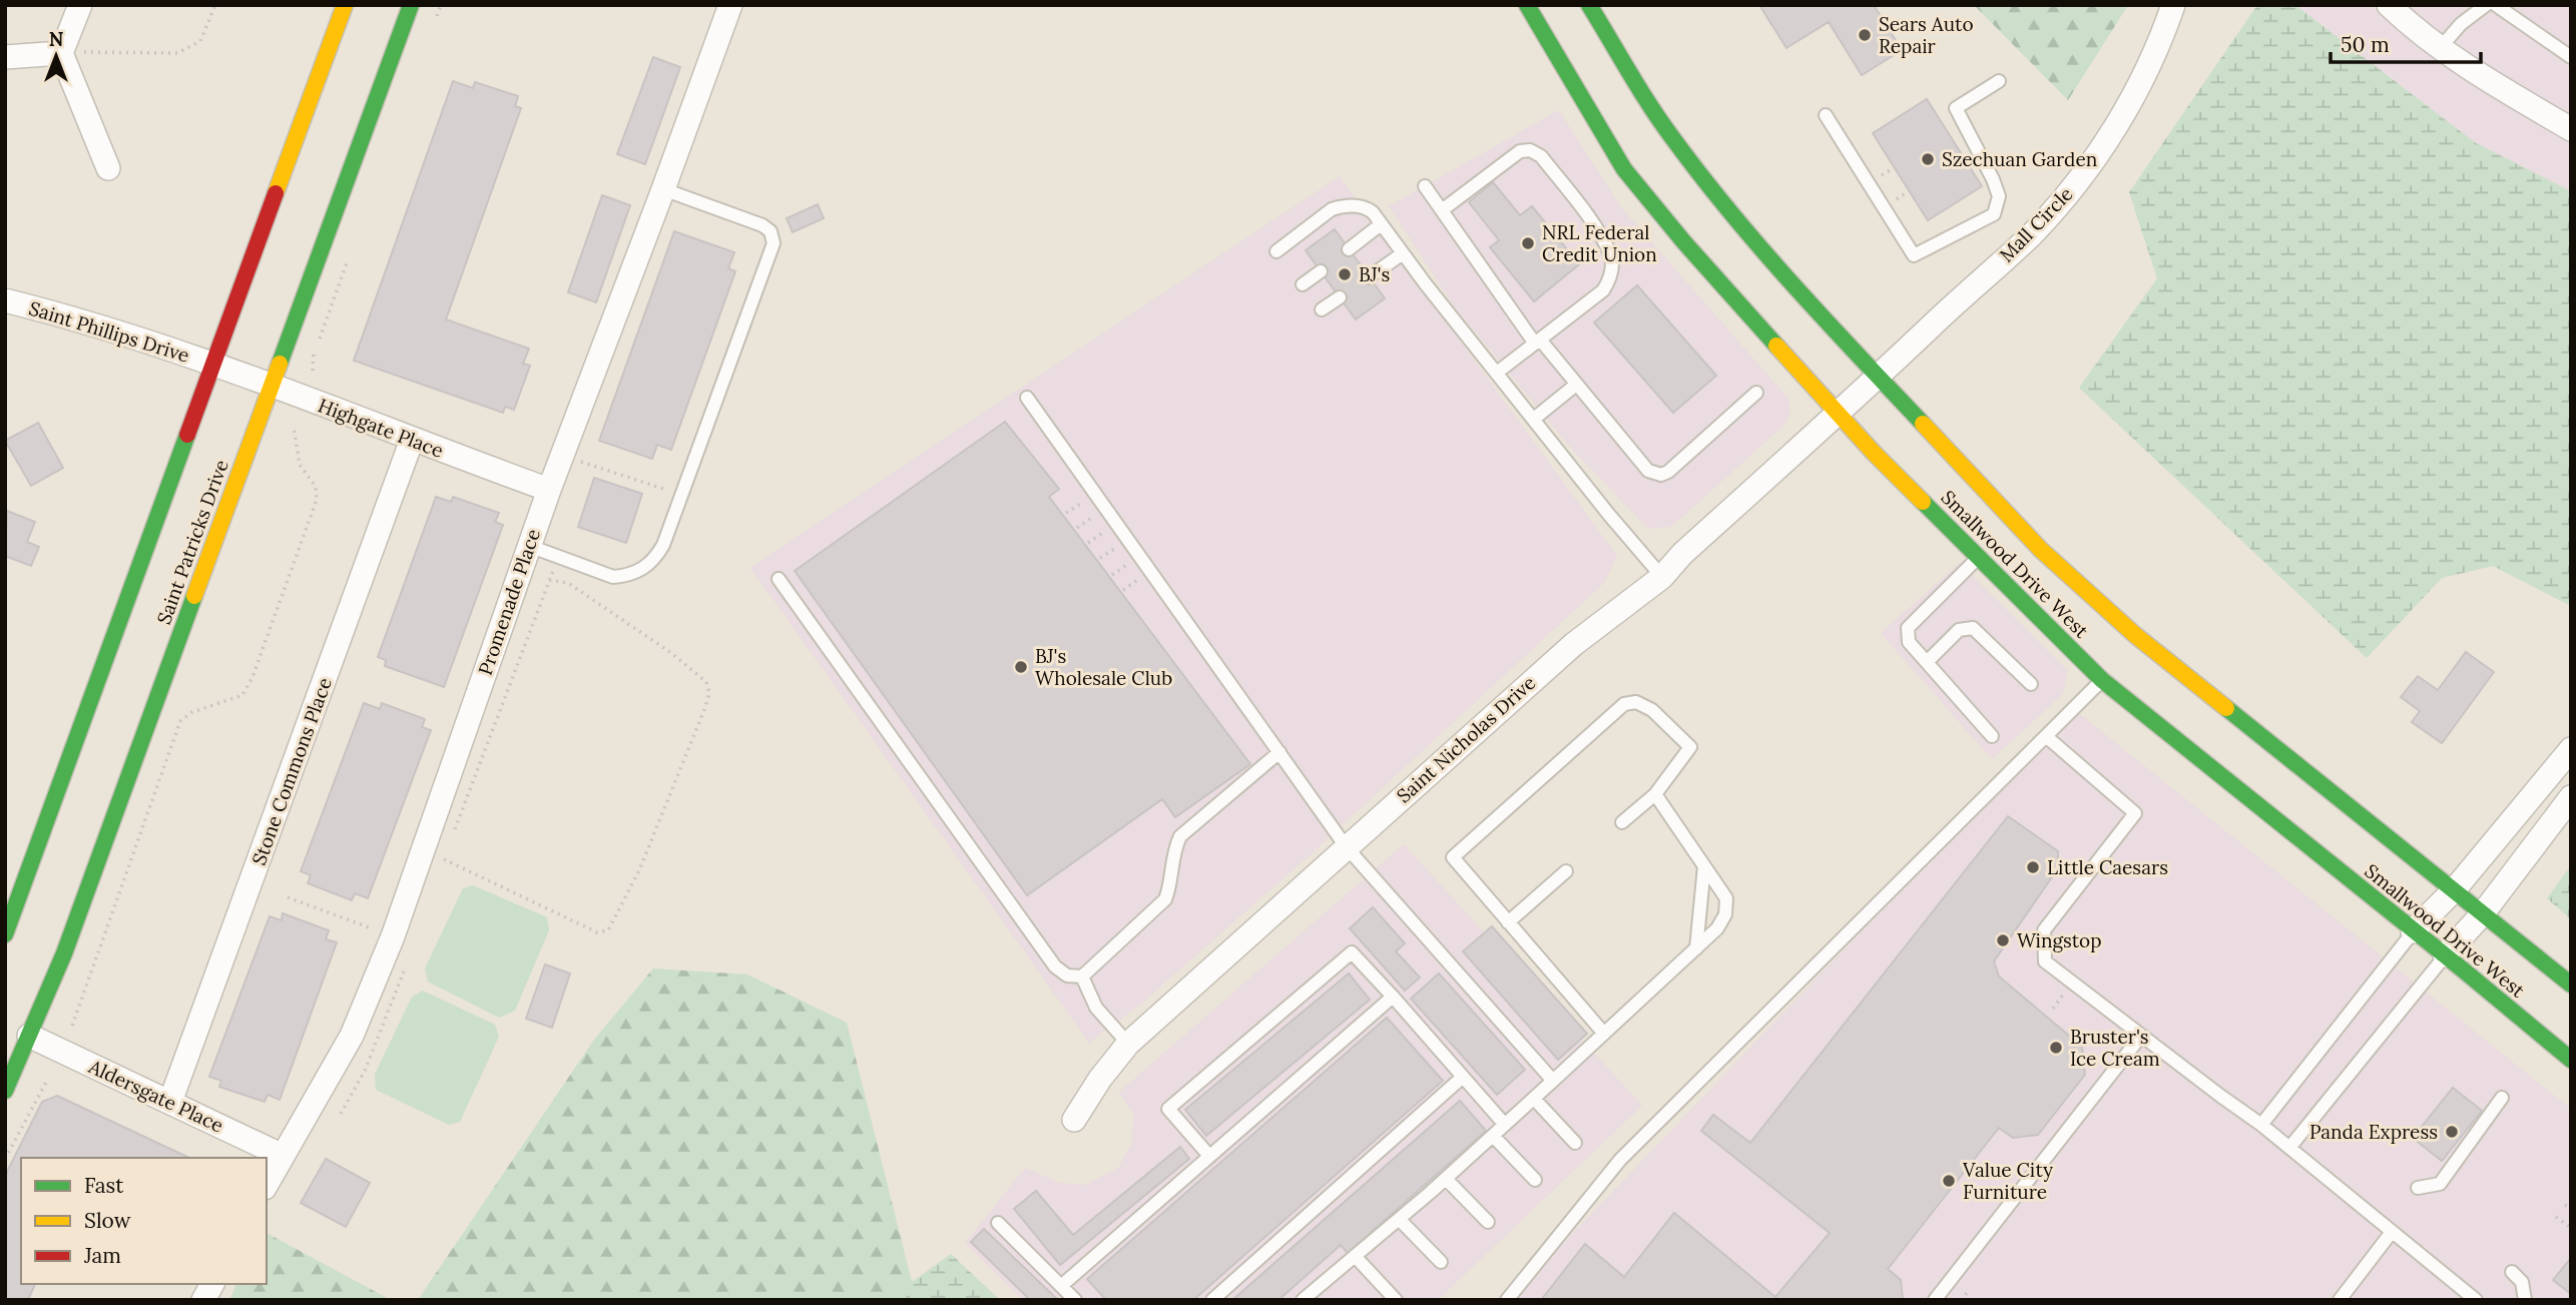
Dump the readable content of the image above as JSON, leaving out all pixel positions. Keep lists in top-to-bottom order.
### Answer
{
  "streets": {
    "main road": ["Saint Patricks Drive", "Smallwood Drive West"],
    "street": [
      "Mall Circle",
      "Saint Phillips Drive",
      "Highgate Place",
      "Promenade Place",
      "Saint Nicholas Drive",
      "Stone Commons Place",
      "Aldersgate Place"
    ]
  },
  "crossings": [
    ["Mall Circle", "Smallwood Drive West"],
    ["Mall Circle", "Saint Nicholas Drive"],
    ["Saint Phillips Drive", "Highgate Place"],
    ["Highgate Place", "Saint Patricks Drive"],
    ["Highgate Place", "Promenade Place"],
    ["Highgate Place", "Stone Commons Place"],
    ["Saint Patricks Drive", "Aldersgate Place"],
    ["Smallwood Drive West", "Saint Nicholas Drive"],
    ["Promenade Place", "Aldersgate Place"],
    ["Stone Commons Place", "Aldersgate Place"]
  ],
  "places": [
    "Sears Auto Repair",
    "Szechuan Garden",
    "NRL Federal Credit Union",
    "BJ's",
    "BJ's Wholesale Club",
    "Little Caesars",
    "Wingstop",
    "Bruster's Ice Cream",
    "Panda Express",
    "Value City Furniture"
  ],
  "legend": ["Fast", "Slow", "Jam"],
  "scale_bar": "50 m",
  "north": "top"
}
